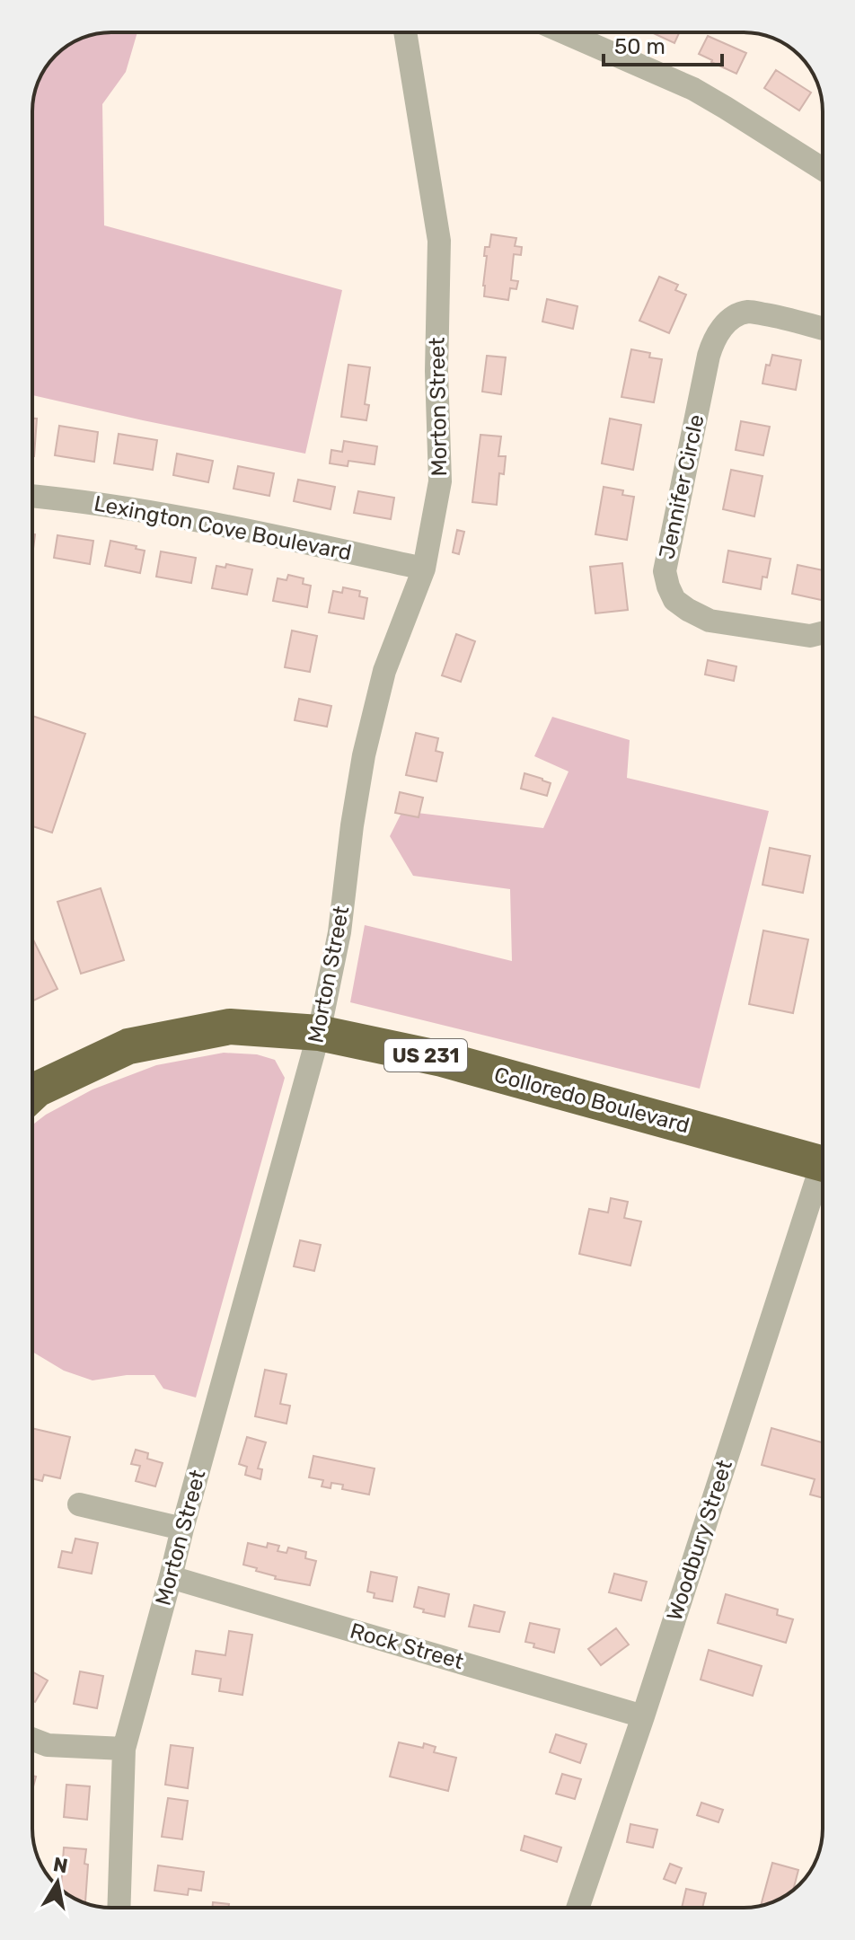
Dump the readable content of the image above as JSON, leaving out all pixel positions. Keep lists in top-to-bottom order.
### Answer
{
  "streets": {
    "highway": ["US 231", "Colloredo Boulevard"],
    "street": [
      "Morton Street",
      "Jennifer Circle",
      "Lexington Cove Boulevard",
      "Woodbury Street",
      "Rock Street"
    ]
  },
  "crossings": [
    ["Morton Street", "Lexington Cove Boulevard"],
    ["Morton Street", "Colloredo Boulevard"],
    ["Morton Street", "Rock Street"],
    ["Woodbury Street", "Rock Street"]
  ],
  "scale_bar": "50 m",
  "north": "top"
}
